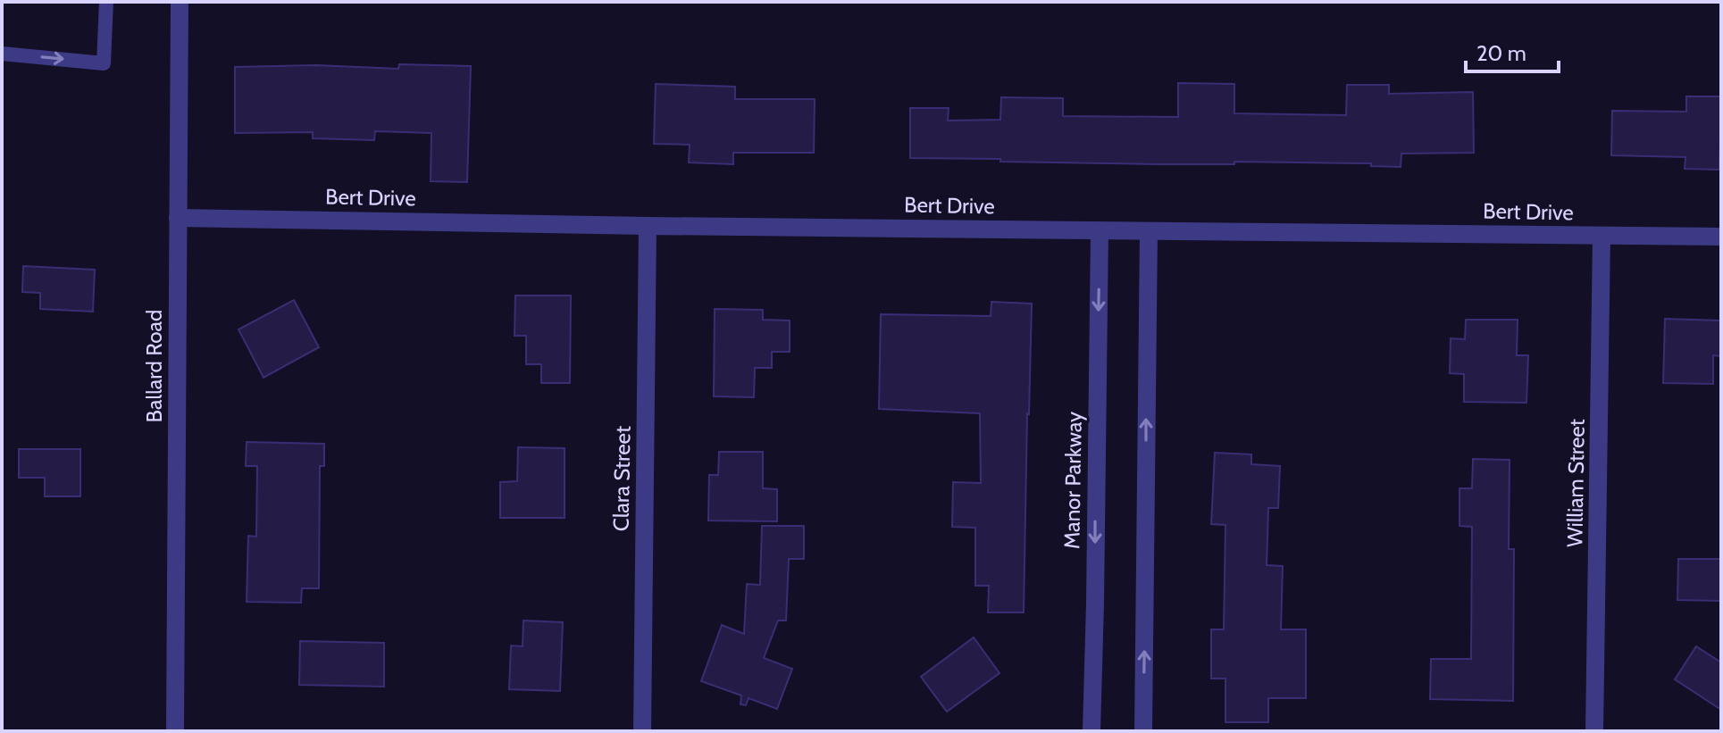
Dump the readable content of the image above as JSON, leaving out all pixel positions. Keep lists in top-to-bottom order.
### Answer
{
  "streets": {
    "street": [
      "Bert Drive",
      "Ballard Road",
      "Clara Street",
      "Manor Parkway",
      "William Street"
    ]
  },
  "crossings": [
    ["Bert Drive", "Ballard Road"],
    ["Bert Drive", "Clara Street"],
    ["Bert Drive", "Manor Parkway"],
    ["Bert Drive", "William Street"]
  ],
  "scale_bar": "20 m"
}
